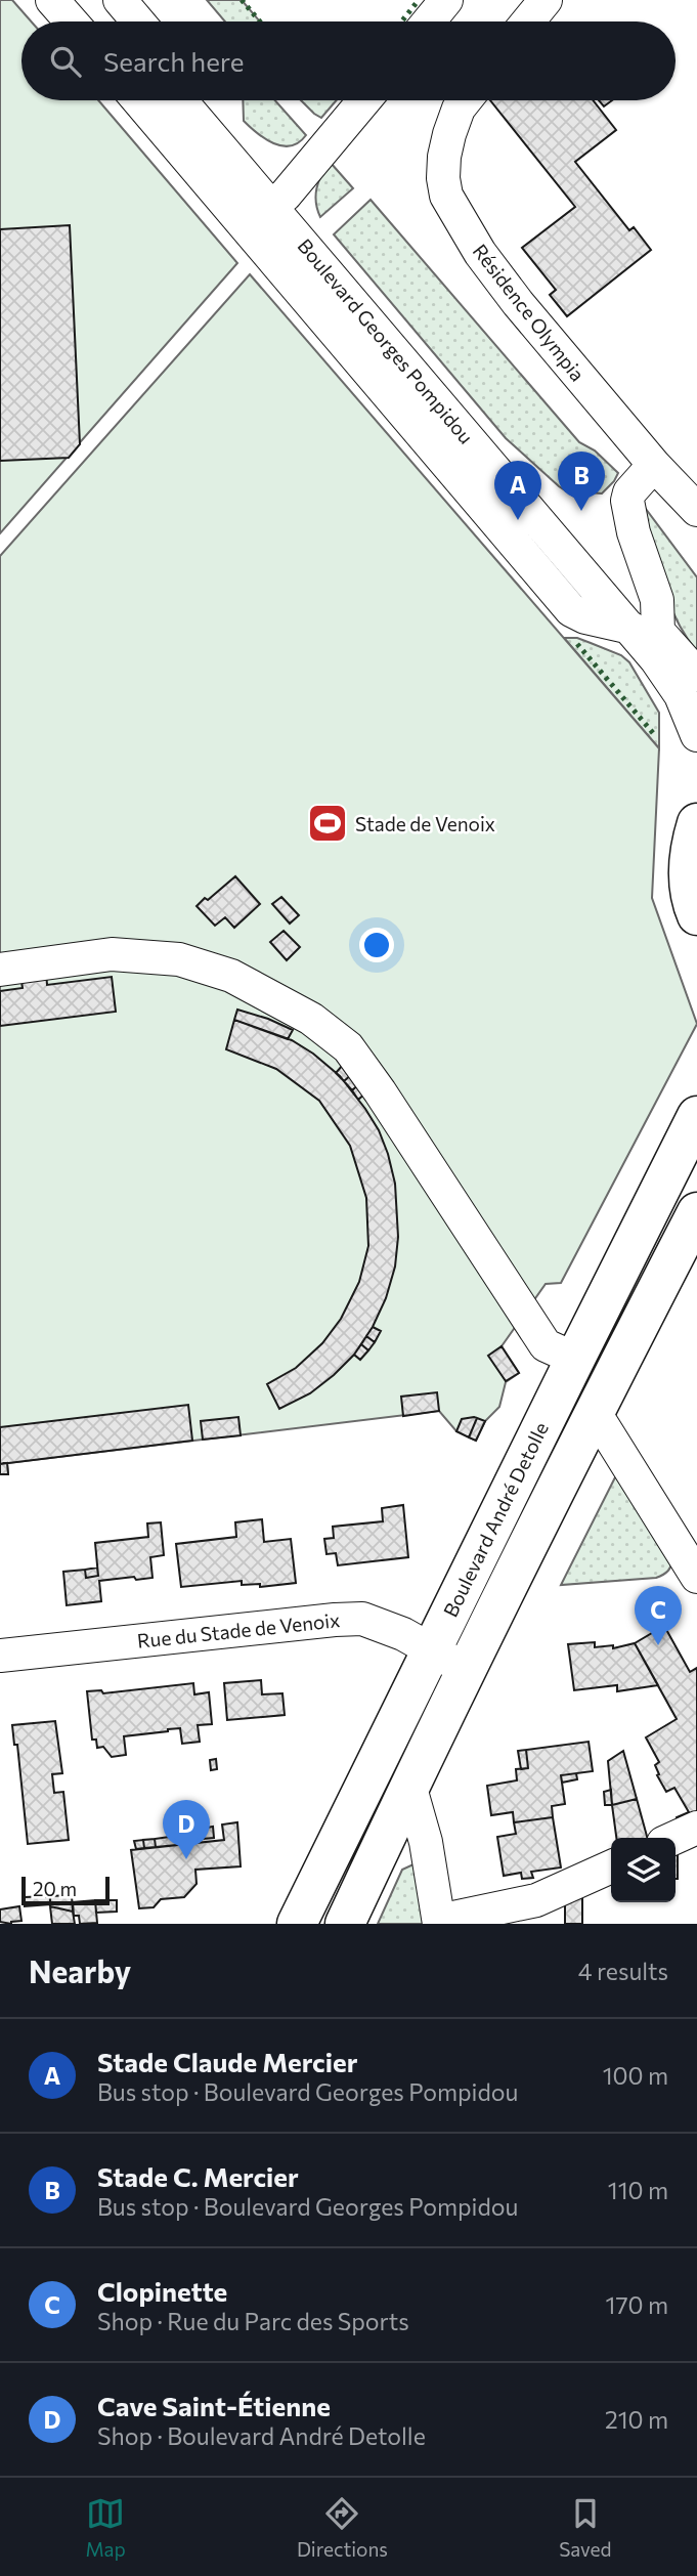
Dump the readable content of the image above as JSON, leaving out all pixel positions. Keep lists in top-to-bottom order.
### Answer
{
  "streets": {
    "main road": ["Boulevard André Detolle"],
    "street": ["Résidence Olympia", "Boulevard Georges Pompidou", "Rue du Stade de Venoix"]
  },
  "crossings": [
    ["Boulevard André Detolle", "Rue du Stade de Venoix"]
  ],
  "places": {
    "sports": ["Stade de Venoix"]
  },
  "scale_bar": "20 m",
  "page": {
    "search": "Search here",
    "pins": [
      "B",
      "A",
      "C",
      "D"
    ],
    "scale": "20 m",
    "heading": ["Nearby", "4 results"],
    "list": [
      {
        "mark": "A",
        "name": "Stade Claude Mercier",
        "note": "Bus stop · Boulevard Georges Pompidou",
        "value": "100 m"
      },
      {
        "mark": "B",
        "name": "Stade C. Mercier",
        "note": "Bus stop · Boulevard Georges Pompidou",
        "value": "110 m"
      },
      {
        "mark": "C",
        "name": "Clopinette",
        "note": "Shop · Rue du Parc des Sports",
        "value": "170 m"
      },
      {
        "mark": "D",
        "name": "Cave Saint-Étienne",
        "note": "Shop · Boulevard André Detolle",
        "value": "210 m"
      }
    ],
    "nav": ["Map", "Directions", "Saved"]
  }
}
